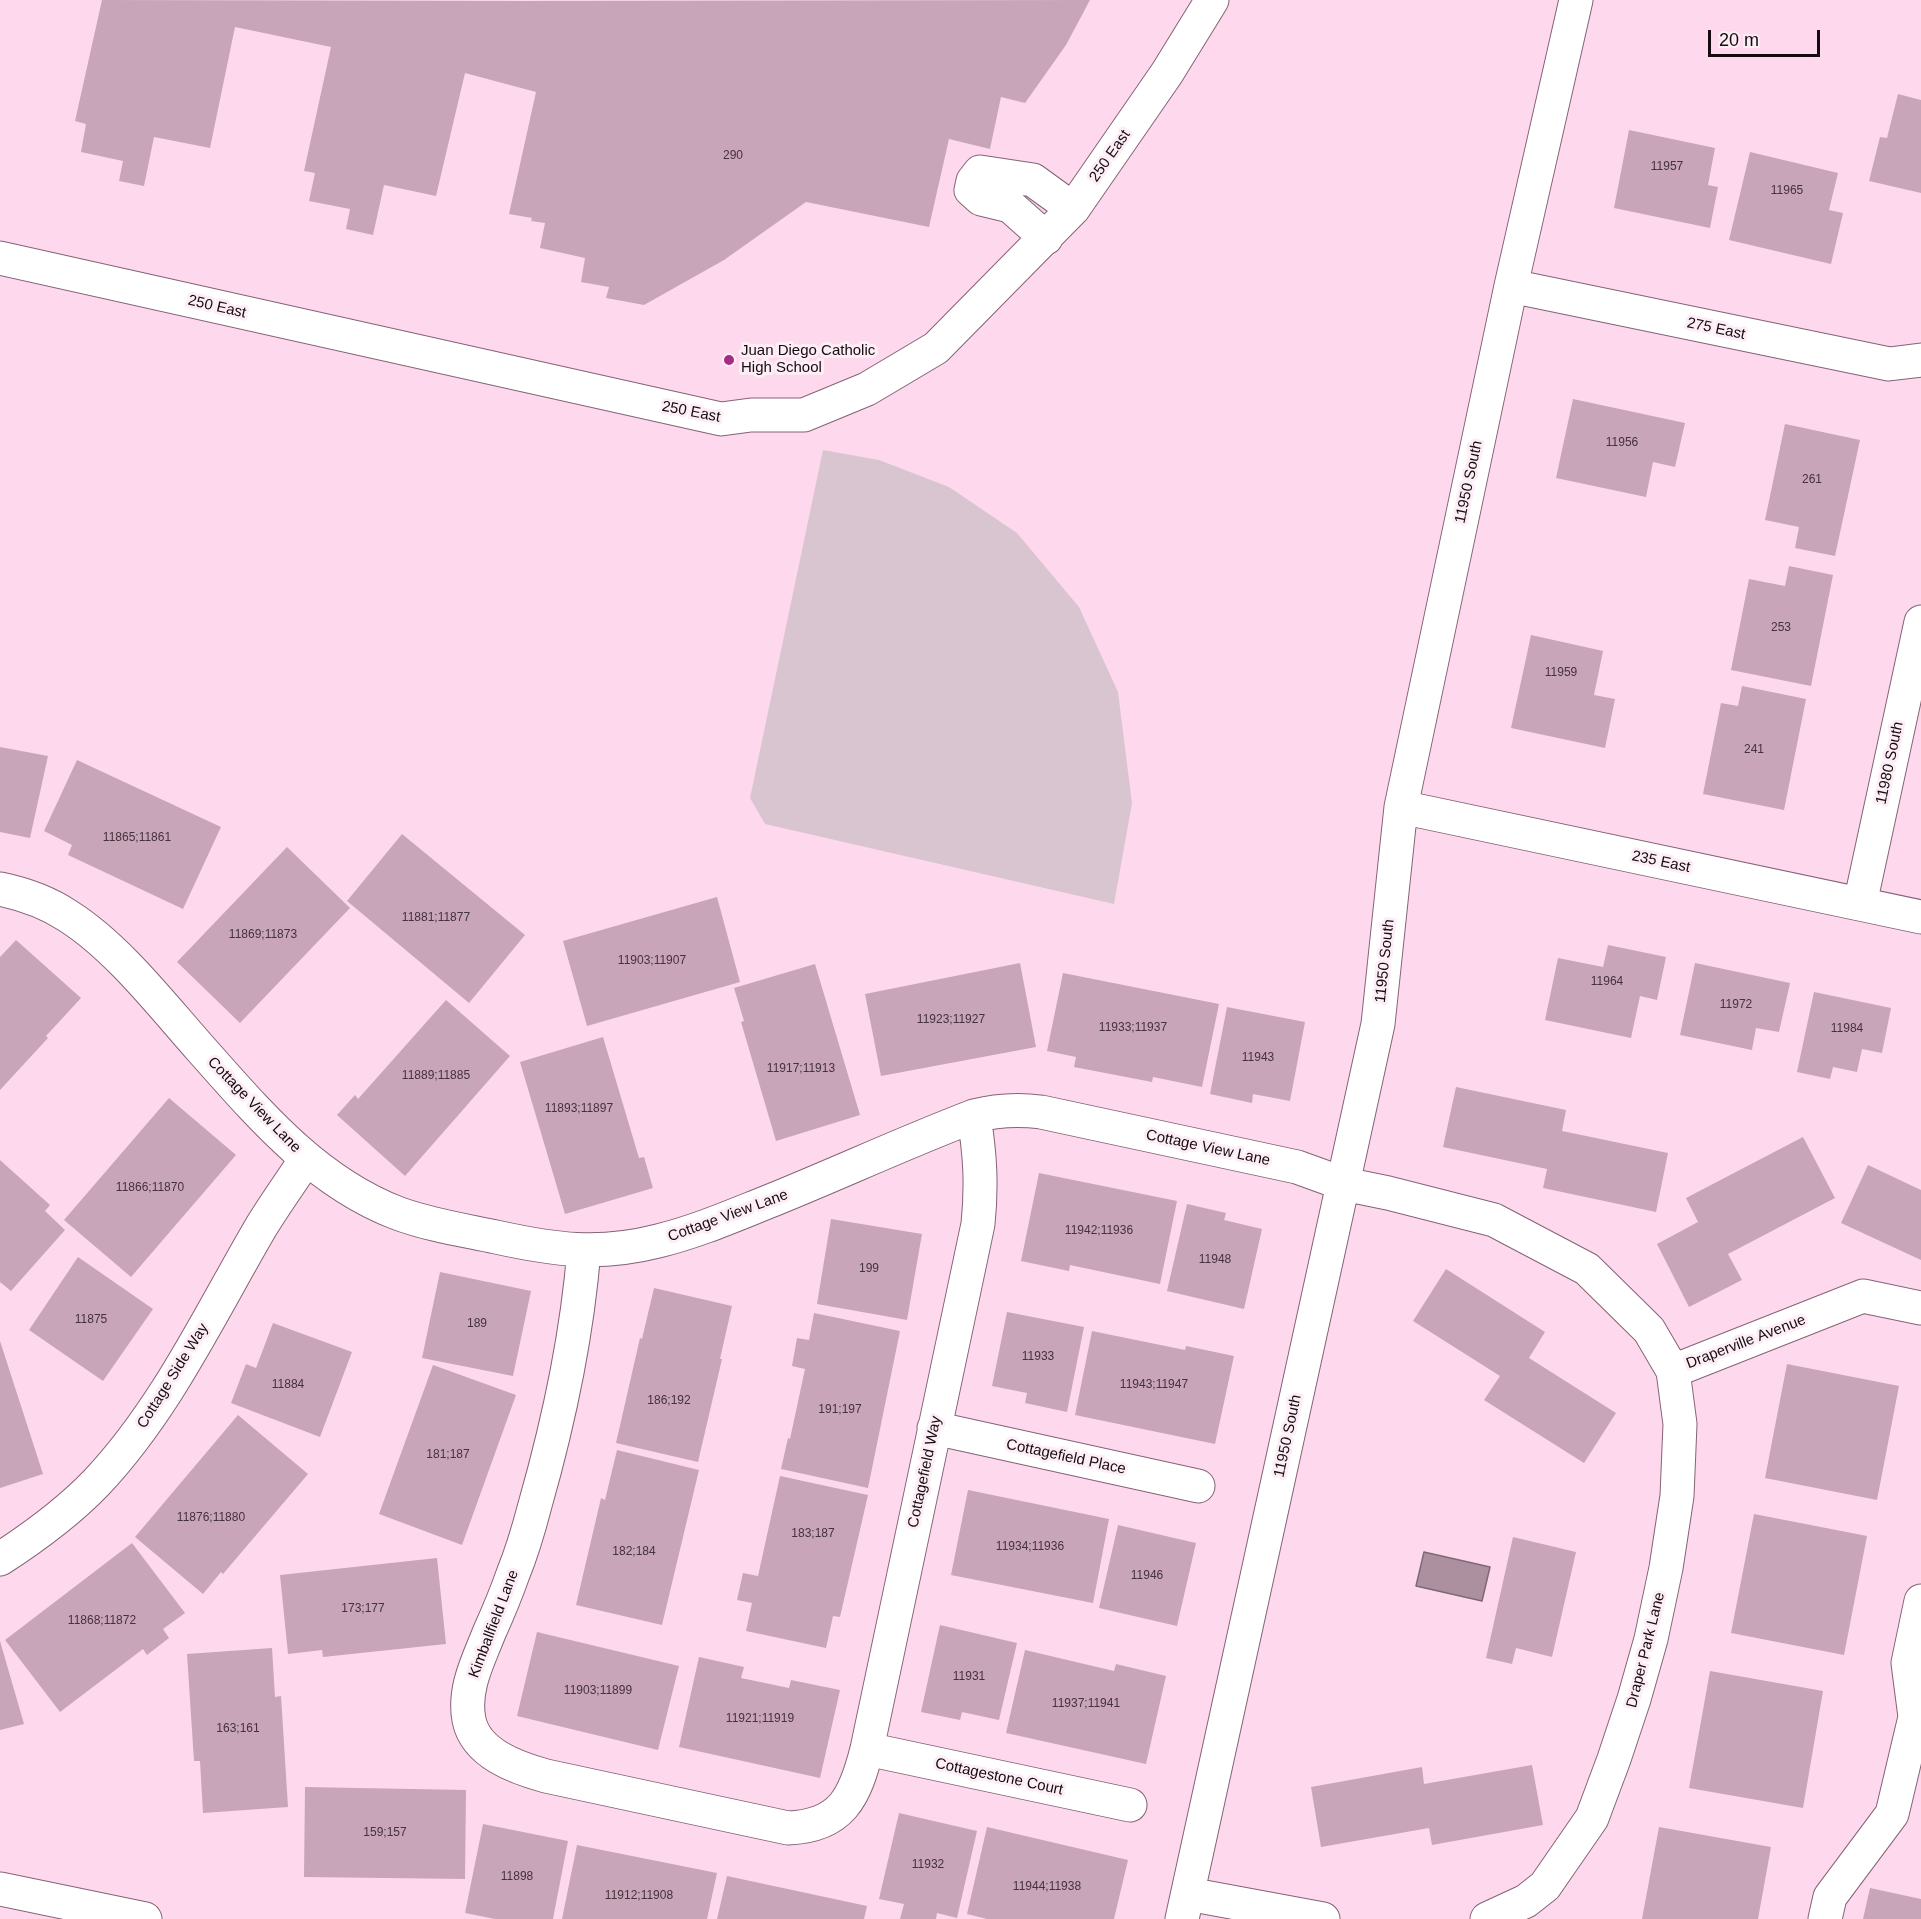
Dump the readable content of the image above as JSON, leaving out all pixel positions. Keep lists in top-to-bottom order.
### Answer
{
  "streets": {
    "street": [
      "250 East",
      "275 East",
      "11950 South",
      "11980 South",
      "235 East",
      "Cottage View Lane",
      "Draperville Avenue",
      "Cottage Side Way",
      "Cottagefield Place",
      "Cottagefield Way",
      "Kimballfield Lane",
      "Draper Park Lane",
      "Cottagestone Court"
    ]
  },
  "crossings": [
    ["275 East", "11950 South"],
    ["11950 South", "235 East"],
    ["11950 South", "Cottage View Lane"],
    ["11950 South", "Draperville Avenue"],
    ["11980 South", "235 East"],
    ["Cottage View Lane", "Draperville Avenue"],
    ["Cottage View Lane", "Cottage Side Way"],
    ["Cottage View Lane", "Cottagefield Way"],
    ["Cottage View Lane", "Kimballfield Lane"],
    ["Draperville Avenue", "Draper Park Lane"],
    ["Cottagefield Place", "Cottagefield Way"],
    ["Cottagefield Way", "Kimballfield Lane"],
    ["Cottagefield Way", "Cottagestone Court"]
  ],
  "places": ["Juan Diego Catholic High School"],
  "house_numbers": [
    "290",
    "11957",
    "11965",
    "11956",
    "261",
    "253",
    "11959",
    "241",
    "11865;11861",
    "11881;11877",
    "11869;11873",
    "11903;11907",
    "11964",
    "11972",
    "11923;11927",
    "11933;11937",
    "11984",
    "11943",
    "11917;11913",
    "11889;11885",
    "11893;11897",
    "11866;11870",
    "11942;11936",
    "11948",
    "199",
    "11875",
    "189",
    "11933",
    "11884",
    "11943;11947",
    "186;192",
    "191;197",
    "181;187",
    "11876;11880",
    "183;187",
    "11934;11936",
    "182;184",
    "11946",
    "173;177",
    "11868;11872",
    "11931",
    "11903;11899",
    "11937;11941",
    "11921;11919",
    "163;161",
    "159;157",
    "11932",
    "11898",
    "11944;11938",
    "11912;11908"
  ],
  "scale_bar": "20 m"
}
